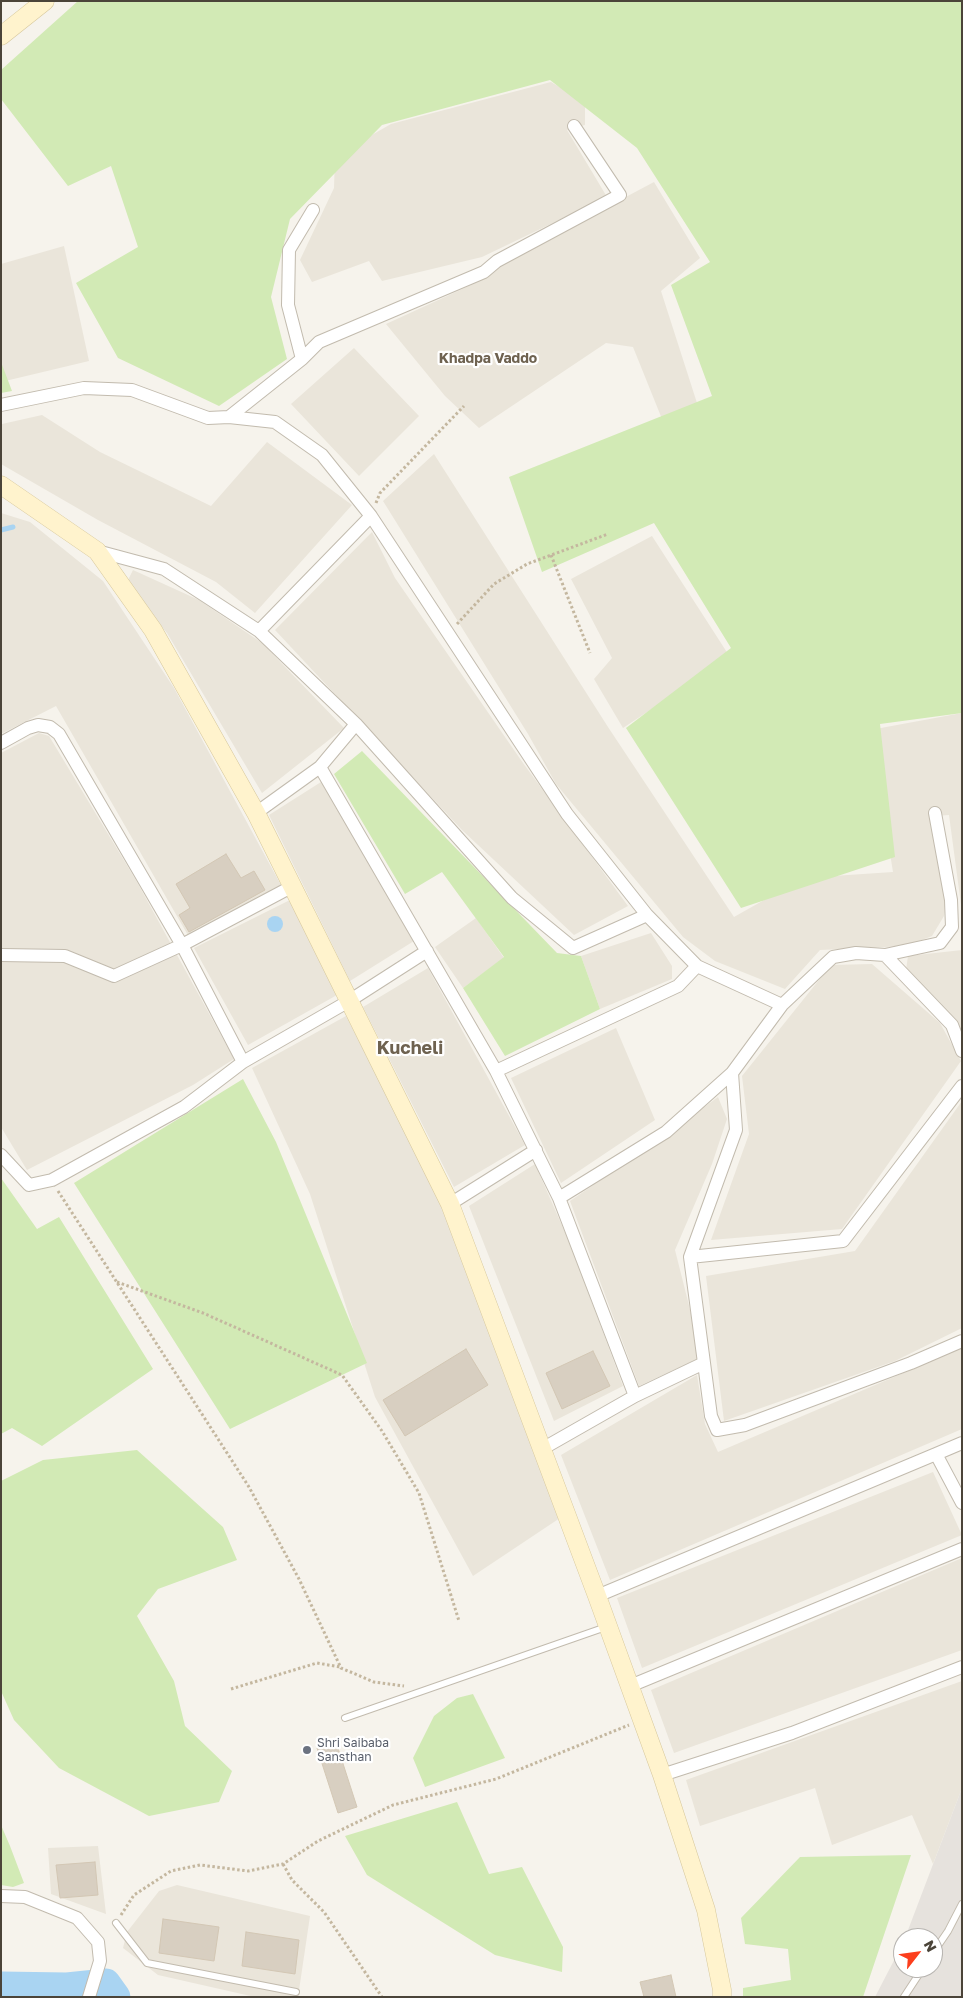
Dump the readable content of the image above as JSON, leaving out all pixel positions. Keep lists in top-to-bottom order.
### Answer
{
  "districts": ["Khadpa Vaddo", "Kucheli"],
  "places": ["Shri Saibaba Sansthan"],
  "north": "top right"
}
